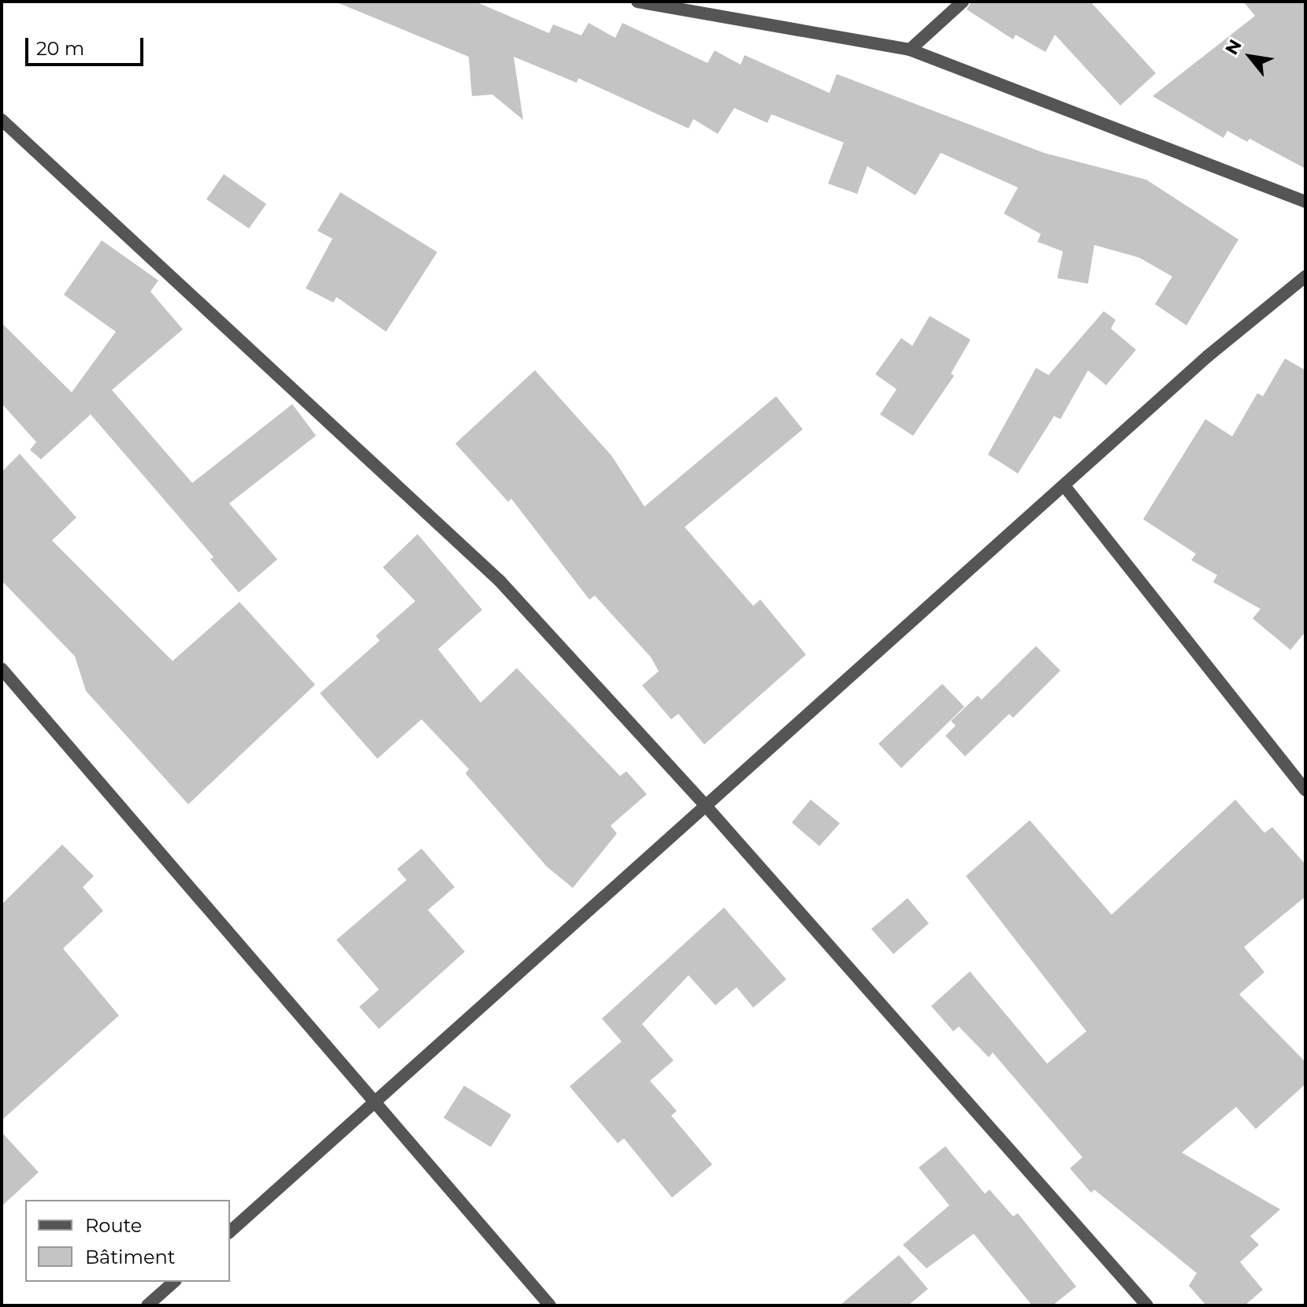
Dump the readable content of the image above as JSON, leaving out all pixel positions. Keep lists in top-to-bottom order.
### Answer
{
  "legend": ["Route", "Bâtiment"],
  "scale_bar": "20 m",
  "north": "top left"
}
